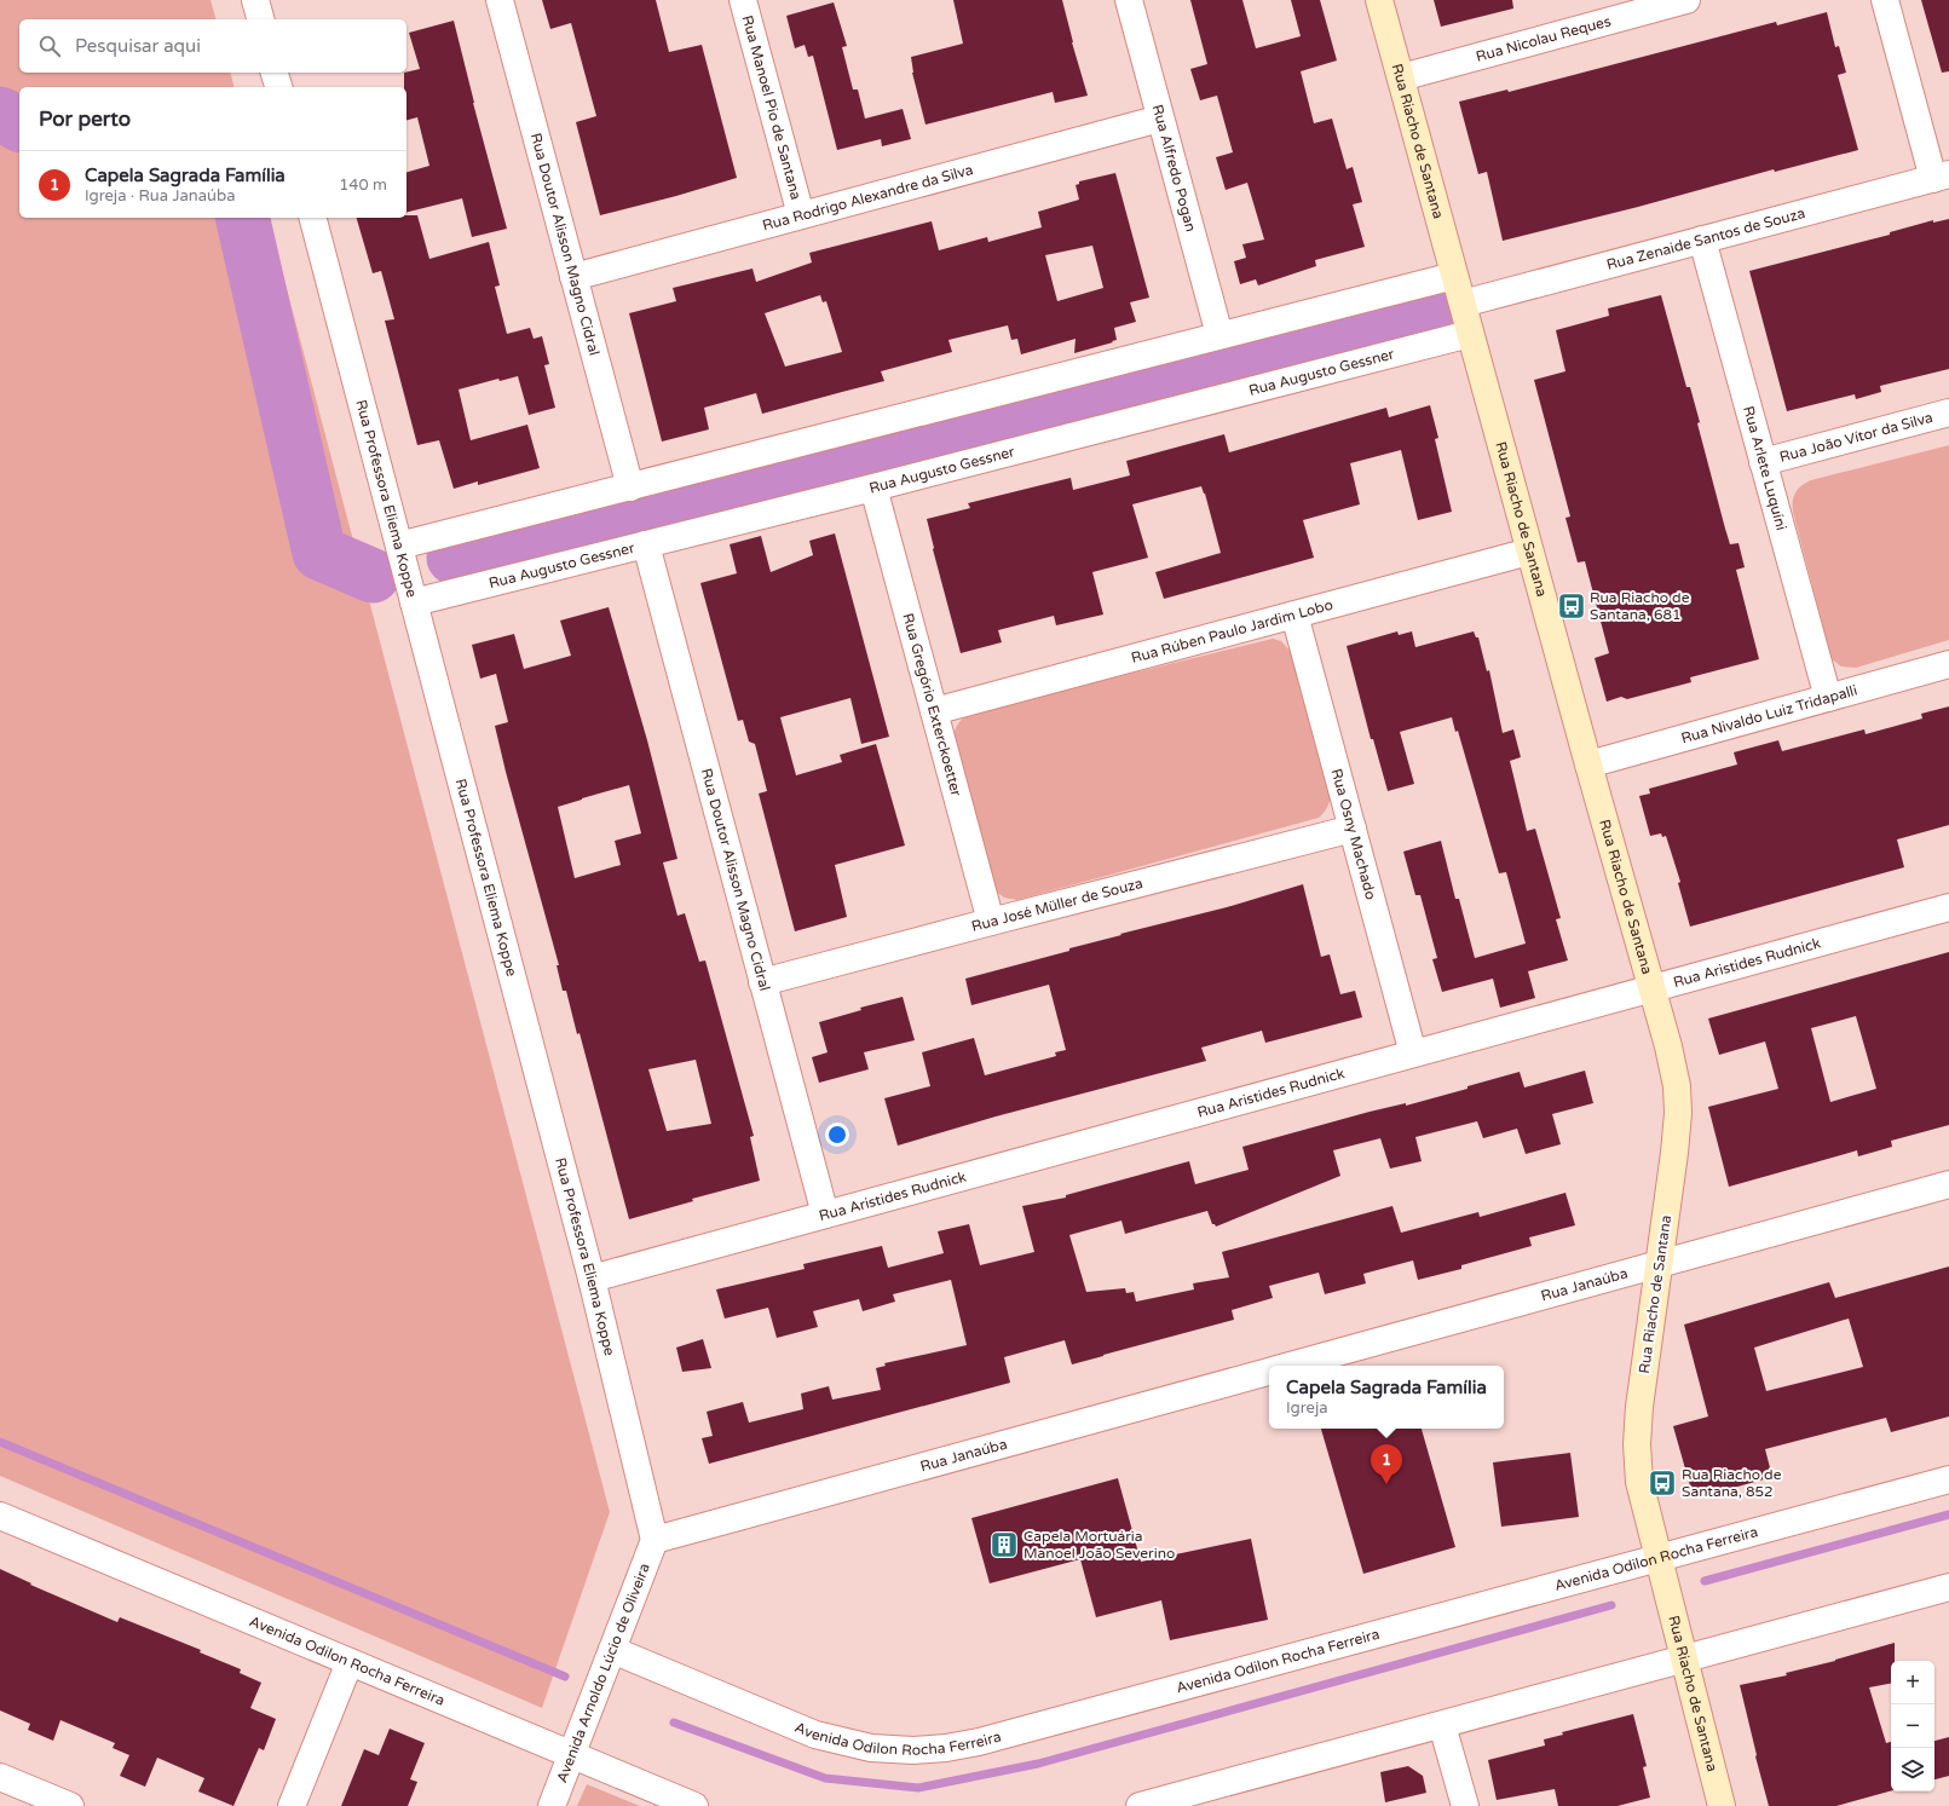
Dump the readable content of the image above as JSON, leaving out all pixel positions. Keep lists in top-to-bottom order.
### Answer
{
  "streets": {
    "street": [
      "Rua Nicolau Reques",
      "Rua Manoel Pio de Santana",
      "Rua Riacho de Santana",
      "Rua Alfredo Pogan",
      "Rua Rodrigo Alexandre da Silva",
      "Rua Zenaide Santos de Souza",
      "Rua Doutor Alisson Magno Cidral",
      "Rua Augusto Gessner",
      "Rua João Vítor da Silva",
      "Rua Arlete Luquíni",
      "Rua Professora Eliema Koppe",
      "Rua Rúben Paulo Jardim Lobo",
      "Rua Gregório Exterckoetter",
      "Rua Nivaldo Luiz Tridapalli",
      "Rua Osny Machado",
      "Rua José Müller de Souza",
      "Rua Aristides Rudnick",
      "Rua Janaúba",
      "Avenida Odilon Rocha Ferreira",
      "Avenida Arnoldo Lúcio de Oliveira"
    ]
  },
  "crossings": [
    ["Rua Nicolau Reques", "Rua Riacho de Santana"],
    ["Rua Manoel Pio de Santana", "Rua Rodrigo Alexandre da Silva"],
    ["Rua Riacho de Santana", "Rua Zenaide Santos de Souza"],
    ["Rua Riacho de Santana", "Rua Augusto Gessner"],
    ["Rua Riacho de Santana", "Rua Rúben Paulo Jardim Lobo"],
    ["Rua Riacho de Santana", "Rua Nivaldo Luiz Tridapalli"],
    ["Rua Riacho de Santana", "Rua Aristides Rudnick"],
    ["Rua Riacho de Santana", "Rua Janaúba"],
    ["Rua Riacho de Santana", "Avenida Odilon Rocha Ferreira"],
    ["Rua Alfredo Pogan", "Rua Rodrigo Alexandre da Silva"],
    ["Rua Rodrigo Alexandre da Silva", "Rua Doutor Alisson Magno Cidral"],
    ["Rua Zenaide Santos de Souza", "Rua Arlete Luquíni"],
    ["Rua Doutor Alisson Magno Cidral", "Rua Augusto Gessner"],
    ["Rua Doutor Alisson Magno Cidral", "Rua José Müller de Souza"],
    ["Rua Doutor Alisson Magno Cidral", "Rua Aristides Rudnick"],
    ["Rua Augusto Gessner", "Rua Professora Eliema Koppe"],
    ["Rua Augusto Gessner", "Rua Gregório Exterckoetter"],
    ["Rua João Vítor da Silva", "Rua Arlete Luquíni"],
    ["Rua Arlete Luquíni", "Rua Nivaldo Luiz Tridapalli"],
    ["Rua Professora Eliema Koppe", "Rua Aristides Rudnick"],
    ["Rua Professora Eliema Koppe", "Rua Janaúba"],
    ["Rua Professora Eliema Koppe", "Avenida Arnoldo Lúcio de Oliveira"],
    ["Rua Rúben Paulo Jardim Lobo", "Rua Gregório Exterckoetter"],
    ["Rua Rúben Paulo Jardim Lobo", "Rua Osny Machado"],
    ["Rua Gregório Exterckoetter", "Rua José Müller de Souza"],
    ["Rua Osny Machado", "Rua José Müller de Souza"],
    ["Rua Osny Machado", "Rua Aristides Rudnick"],
    ["Rua Janaúba", "Avenida Arnoldo Lúcio de Oliveira"],
    ["Avenida Odilon Rocha Ferreira", "Avenida Arnoldo Lúcio de Oliveira"]
  ],
  "places": {
    "bus stop": ["Rua Riacho de Santana, 681", "Rua Riacho de Santana, 852"],
    "building": ["Capela Mortuária Manoel João Severino"]
  },
  "page": {
    "search": "Pesquisar aqui",
    "heading": "Por perto",
    "list": [
      {
        "mark": "1",
        "name": "Capela Sagrada Família",
        "note": "Igreja · Rua Janaúba",
        "value": "140 m"
      }
    ],
    "popup": ["Capela Sagrada Família", "Igreja"],
    "pins": "1",
    "map_buttons": ["+", "−"]
  }
}
